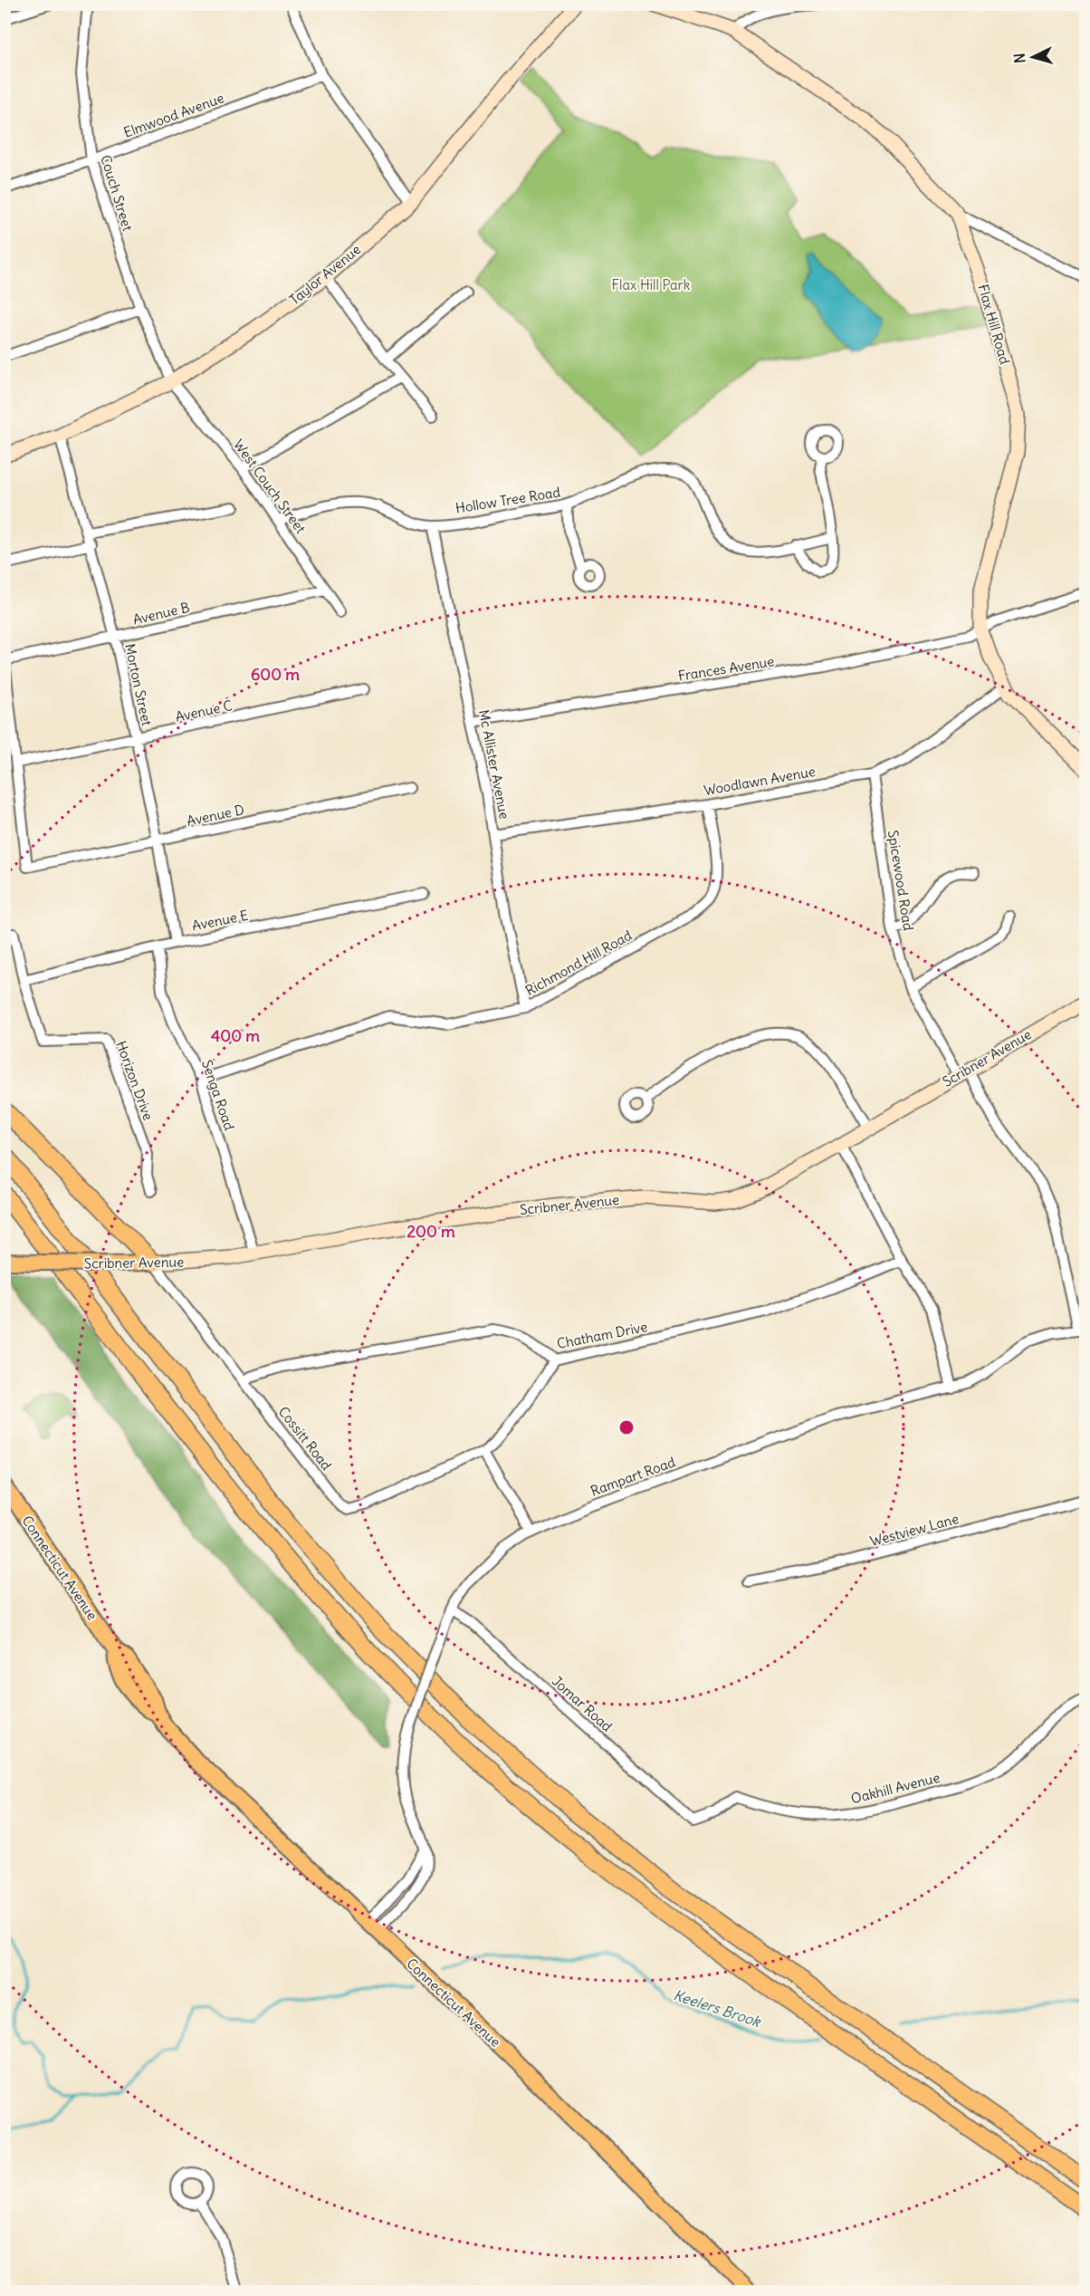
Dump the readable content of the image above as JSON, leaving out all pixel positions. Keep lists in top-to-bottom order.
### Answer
{
  "streets": {
    "main road": ["Scribner Avenue", "Connecticut Avenue"],
    "street": [
      "Elmwood Avenue",
      "Couch Street",
      "Taylor Avenue",
      "Flax Hill Road",
      "West Couch Street",
      "Hollow Tree Road",
      "Avenue B",
      "Frances Avenue",
      "Morton Street",
      "Avenue C",
      "Mc Allister Avenue",
      "Woodlawn Avenue",
      "Avenue D",
      "Spicewood Road",
      "Avenue E",
      "Richmond Hill Road",
      "Horizon Drive",
      "Senga Road",
      "Chatham Drive",
      "Cossitt Road",
      "Rampart Road",
      "Westview Lane",
      "Jomar Road",
      "Oakhill Avenue"
    ]
  },
  "crossings": [
    ["Elmwood Avenue", "Couch Street"],
    ["Couch Street", "Taylor Avenue"],
    ["Couch Street", "West Couch Street"],
    ["Taylor Avenue", "West Couch Street"],
    ["Taylor Avenue", "Morton Street"],
    ["Flax Hill Road", "Frances Avenue"],
    ["Flax Hill Road", "Woodlawn Avenue"],
    ["West Couch Street", "Hollow Tree Road"],
    ["West Couch Street", "Avenue B"],
    ["Hollow Tree Road", "Mc Allister Avenue"],
    ["Avenue B", "Morton Street"],
    ["Frances Avenue", "Mc Allister Avenue"],
    ["Morton Street", "Avenue C"],
    ["Morton Street", "Avenue D"],
    ["Morton Street", "Avenue E"],
    ["Avenue C", "Avenue D"],
    ["Mc Allister Avenue", "Woodlawn Avenue"],
    ["Mc Allister Avenue", "Richmond Hill Road"],
    ["Woodlawn Avenue", "Spicewood Road"],
    ["Woodlawn Avenue", "Richmond Hill Road"],
    ["Spicewood Road", "Scribner Avenue"],
    ["Spicewood Road", "Rampart Road"],
    ["Avenue E", "Horizon Drive"],
    ["Avenue E", "Senga Road"],
    ["Richmond Hill Road", "Senga Road"],
    ["Scribner Avenue", "Senga Road"],
    ["Scribner Avenue", "Cossitt Road"],
    ["Chatham Drive", "Cossitt Road"],
    ["Rampart Road", "Connecticut Avenue"],
    ["Rampart Road", "Jomar Road"],
    ["Jomar Road", "Oakhill Avenue"]
  ],
  "water": ["Keelers Brook"],
  "parks": ["Flax Hill Park"],
  "north": "left",
  "rings": ["600 m", "400 m", "200 m"]
}
